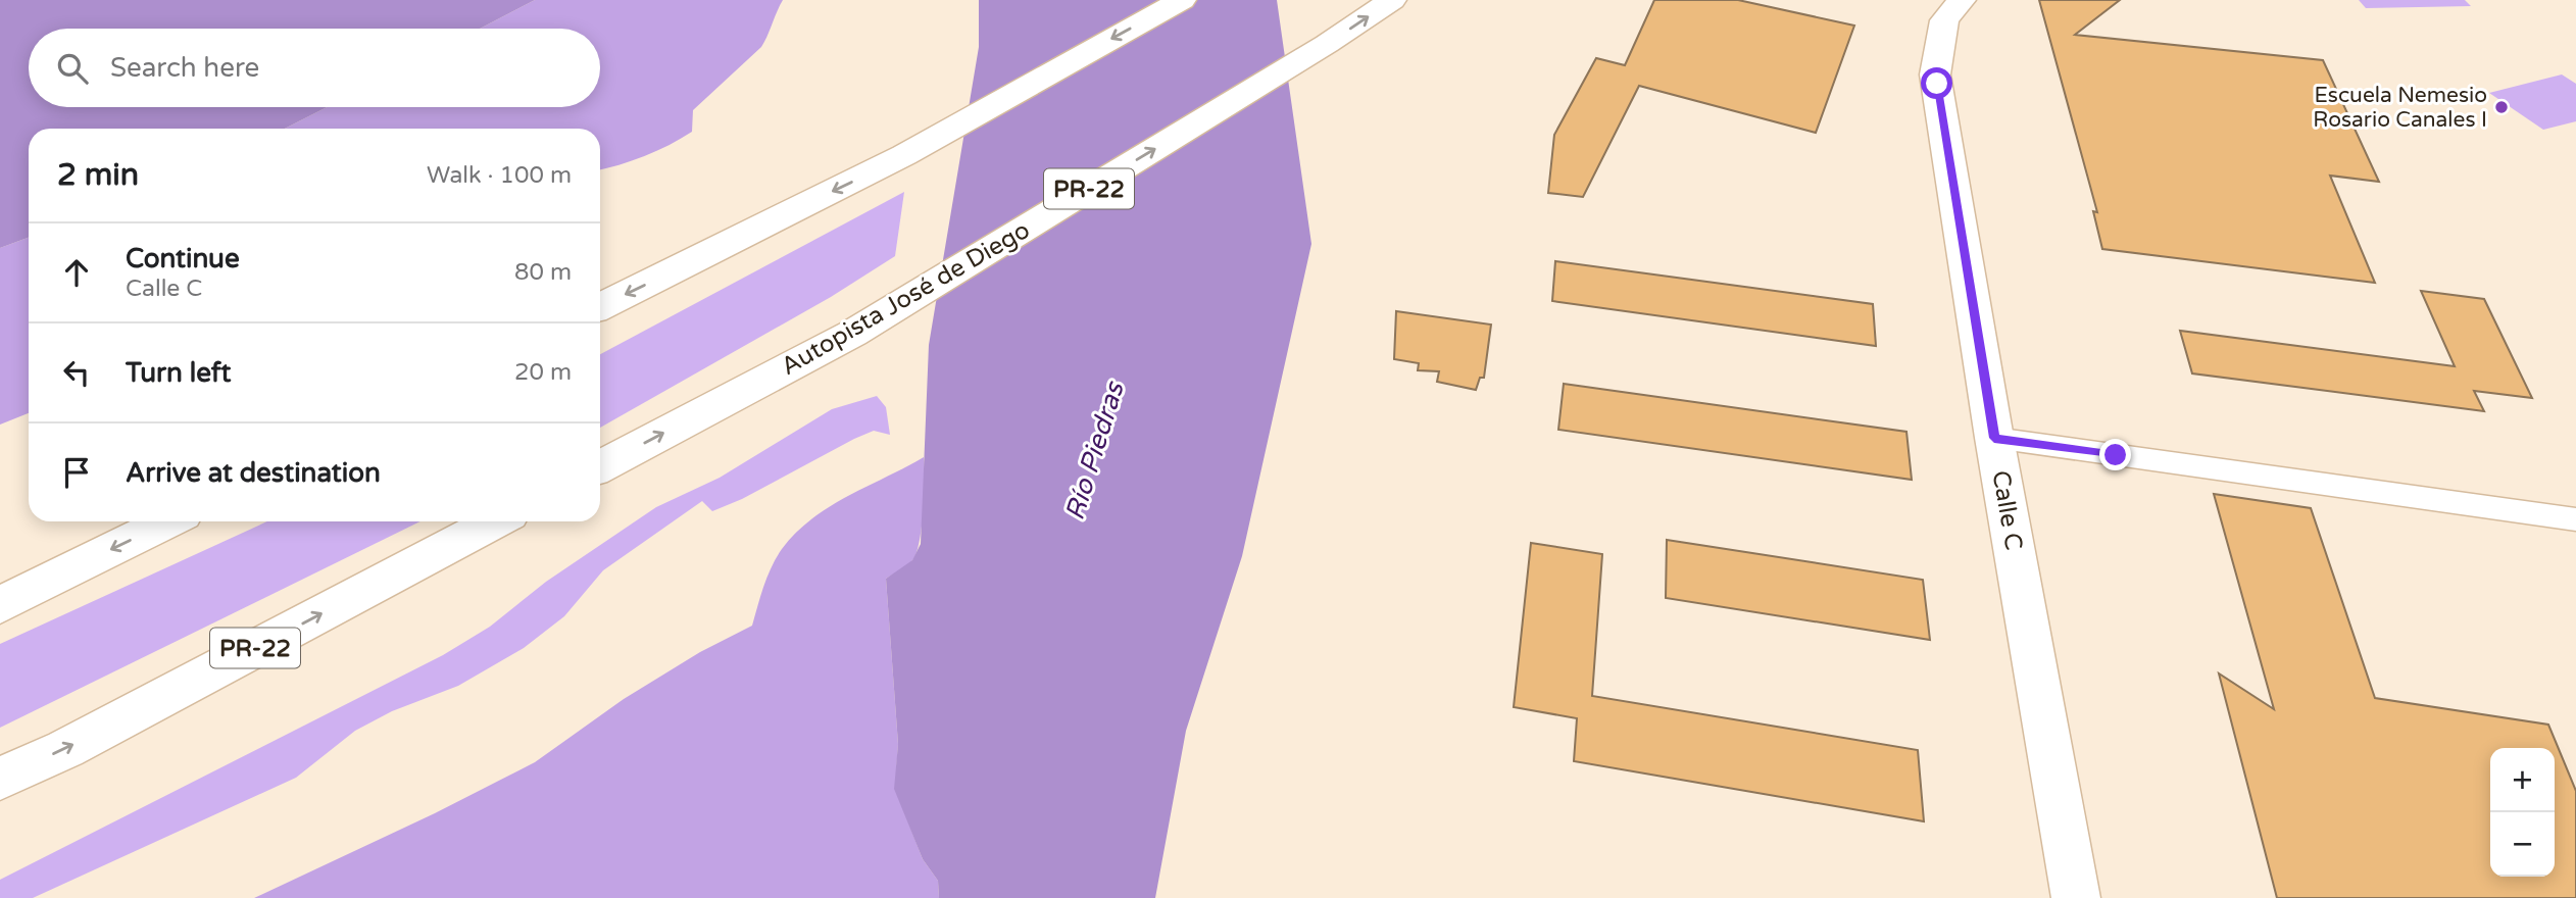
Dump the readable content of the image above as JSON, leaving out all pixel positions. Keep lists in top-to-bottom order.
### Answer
{
  "streets": {
    "main road": ["PR-22", "Autopista José de Diego", "Calle C"]
  },
  "water": ["Río Piedras"],
  "places": ["Escuela Nemesio Rosario Canales I"],
  "page": {
    "search": "Search here",
    "heading": ["2 min", "Walk · 100 m"],
    "list": [
      ["Continue", "Calle C", "80 m"],
      ["Turn left", "20 m"],
      "Arrive at destination"
    ],
    "map_buttons": ["+", "−"]
  }
}
